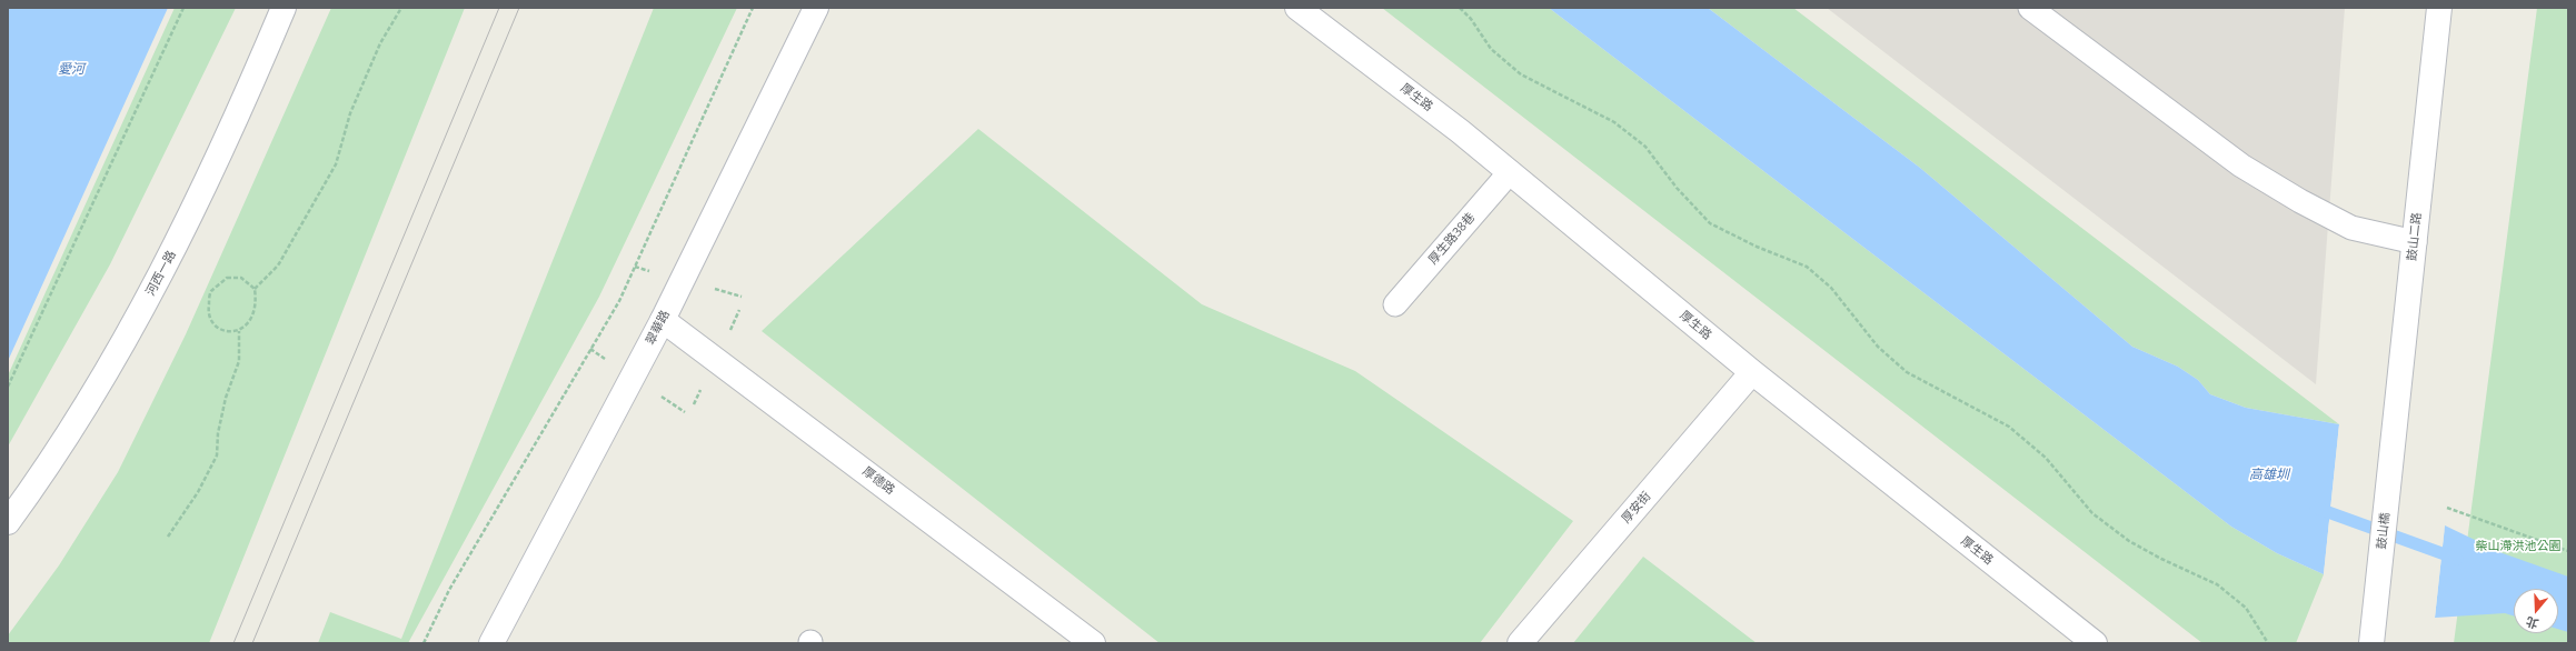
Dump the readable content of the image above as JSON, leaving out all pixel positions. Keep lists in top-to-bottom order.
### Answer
{
  "streets": {
    "street": [
      "厚生路",
      "鼓山二路",
      "河西一路",
      "翠華路",
      "厚德路",
      "厚安街",
      "鼓山橋"
    ],
    "lane": ["厚生路38巷"]
  },
  "crossings": [
    ["厚生路", "厚生路38巷"],
    ["厚生路", "厚安街"],
    ["鼓山二路", "鼓山橋"],
    ["翠華路", "厚德路"]
  ],
  "water": ["愛河", "高雄圳"],
  "parks": ["柴山滯洪池公園"],
  "north": "bottom"
}
